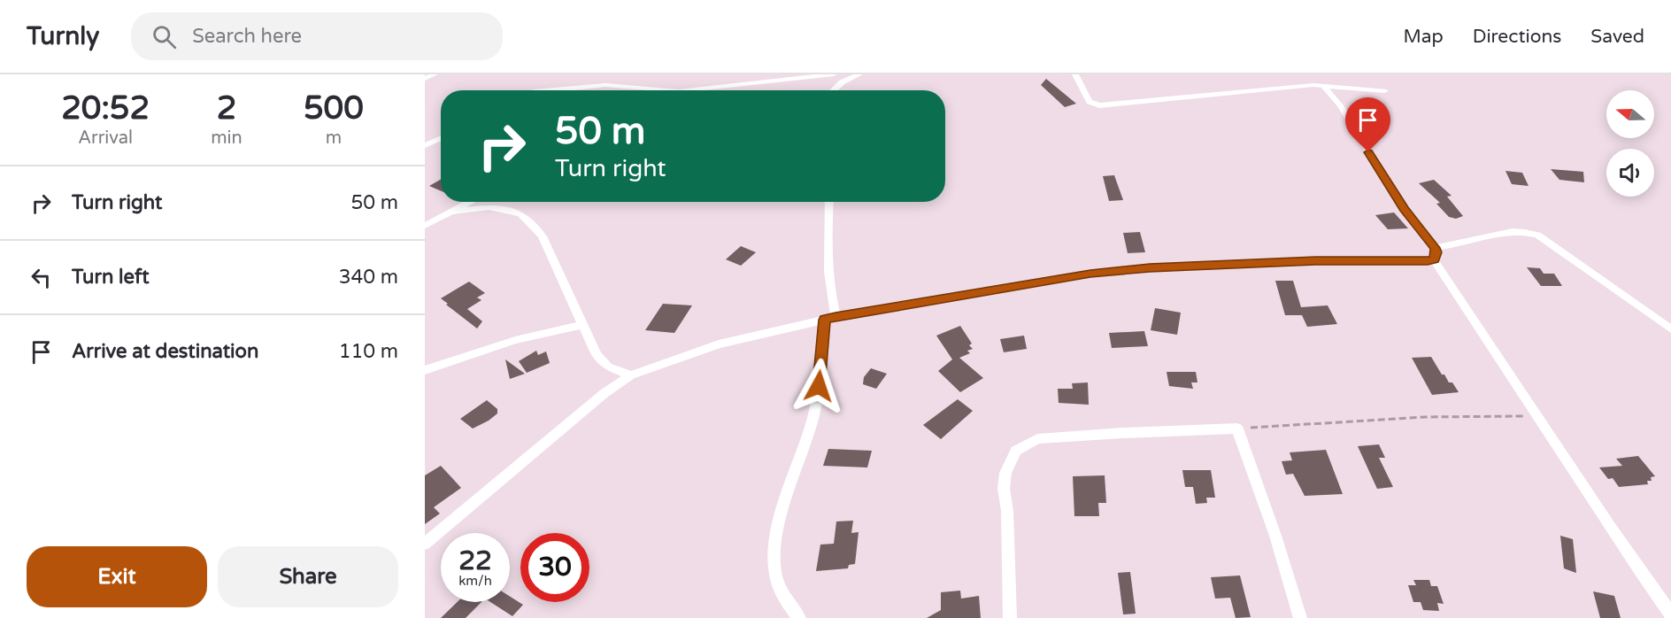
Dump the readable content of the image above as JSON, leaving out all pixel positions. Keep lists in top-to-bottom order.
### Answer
{
  "north": "left",
  "page": {
    "header": "Turnly",
    "search": "Search here",
    "nav": ["Map", "Directions", "Saved"],
    "eta": [
      "20:52",
      "Arrival",
      "2",
      "min",
      "500",
      "m"
    ],
    "turn": ["50 m", "Turn right"],
    "list": [
      {
        "name": "Turn right",
        "value": "50 m"
      },
      {
        "name": "Turn left",
        "value": "340 m"
      },
      {
        "name": "Arrive at destination",
        "value": "110 m"
      }
    ],
    "speed": "22 km/h",
    "limit": "30",
    "buttons": ["Exit", "Share"]
  }
}
